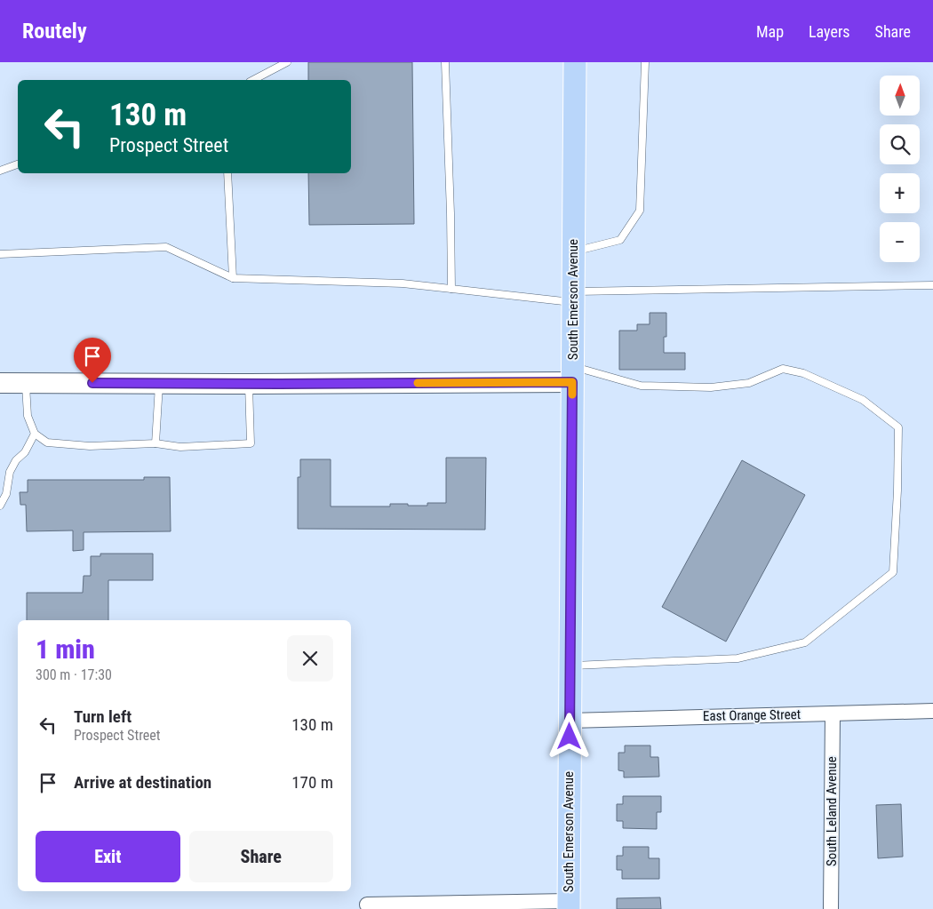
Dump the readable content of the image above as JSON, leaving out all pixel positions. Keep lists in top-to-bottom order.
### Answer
{
  "streets": {
    "main road": ["South Emerson Avenue"],
    "street": ["East Orange Street", "South Leland Avenue"]
  },
  "crossings": [
    ["South Emerson Avenue", "East Orange Street"],
    ["East Orange Street", "South Leland Avenue"]
  ],
  "north": "top",
  "page": {
    "header": "Routely",
    "nav": ["Map", "Layers", "Share"],
    "map_buttons": ["+", "−"],
    "turn": ["130 m", "Prospect Street"],
    "heading": ["1 min", "300 m · 17:30"],
    "list": [
      {
        "name": "Turn left",
        "note": "Prospect Street",
        "value": "130 m"
      },
      {
        "name": "Arrive at destination",
        "value": "170 m"
      }
    ],
    "buttons": ["Exit", "Share"]
  }
}
